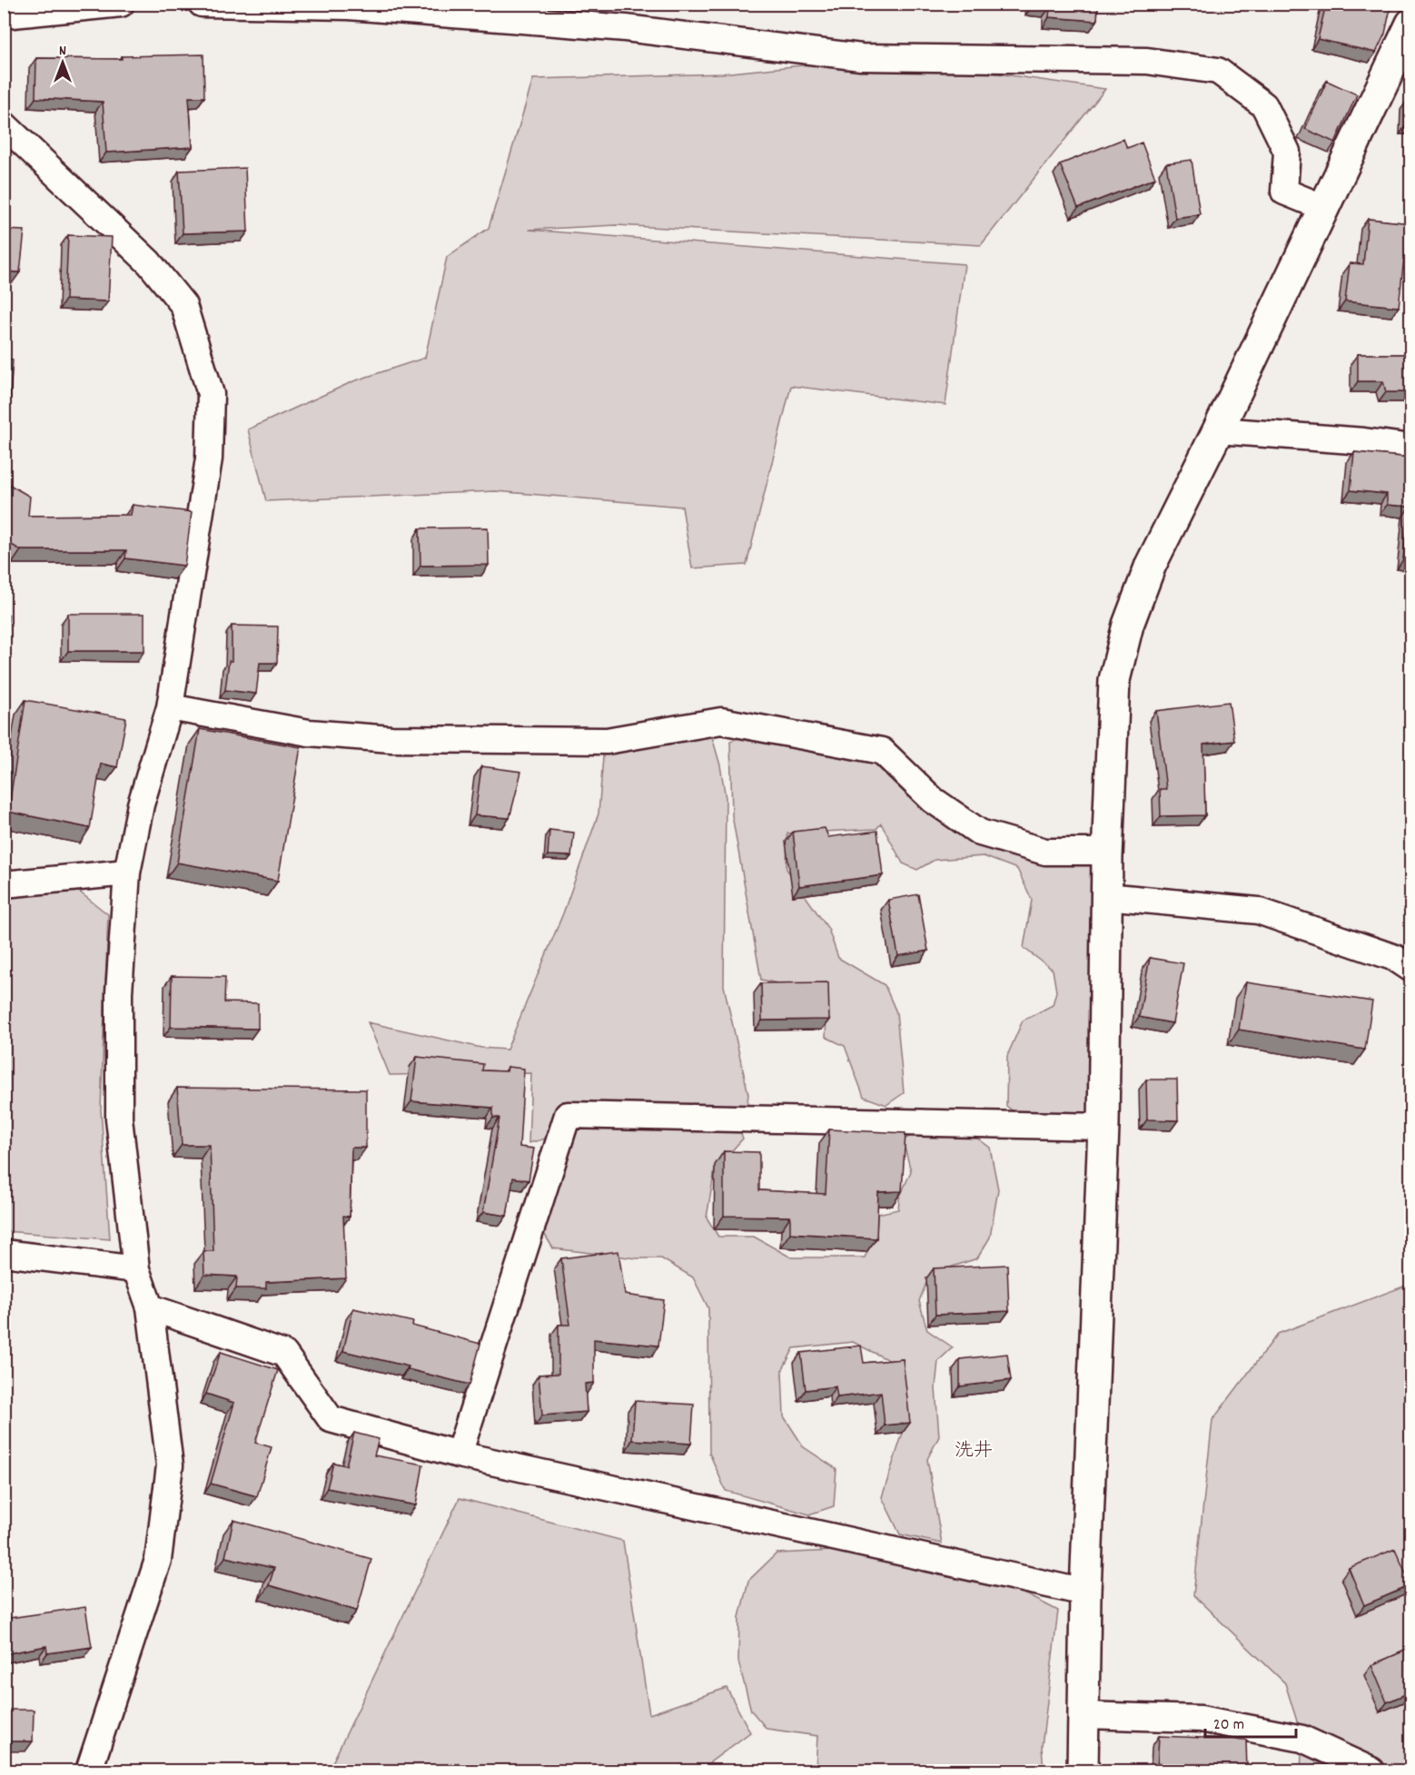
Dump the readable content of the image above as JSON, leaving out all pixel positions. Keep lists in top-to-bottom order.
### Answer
{
  "districts": ["洗井"],
  "scale_bar": "20 m",
  "north": "top"
}
